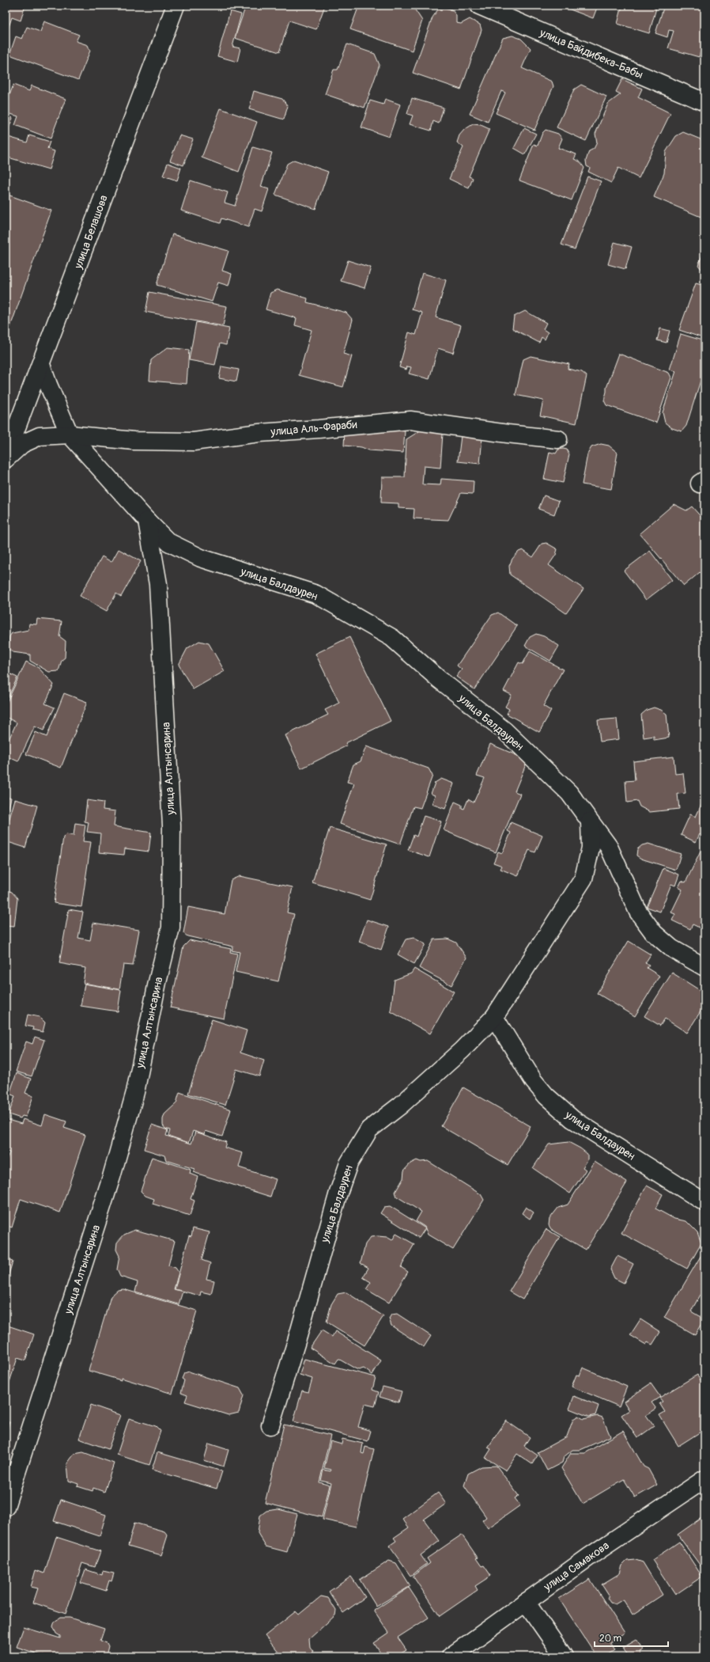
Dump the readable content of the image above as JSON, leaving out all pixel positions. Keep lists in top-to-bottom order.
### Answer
{
  "streets": {
    "street": [
      "улица Байдибека-Бабы",
      "улица Белашова",
      "улица Аль-Фараби",
      "улица Балдаурен",
      "улица Алтынсарина",
      "улица Самакова"
    ]
  },
  "crossings": [
    ["улица Белашова", "улица Аль-Фараби"],
    ["улица Белашова", "улица Балдаурен"],
    ["улица Аль-Фараби", "улица Балдаурен"],
    ["улица Балдаурен", "улица Алтынсарина"]
  ],
  "scale_bar": "20 m"
}
